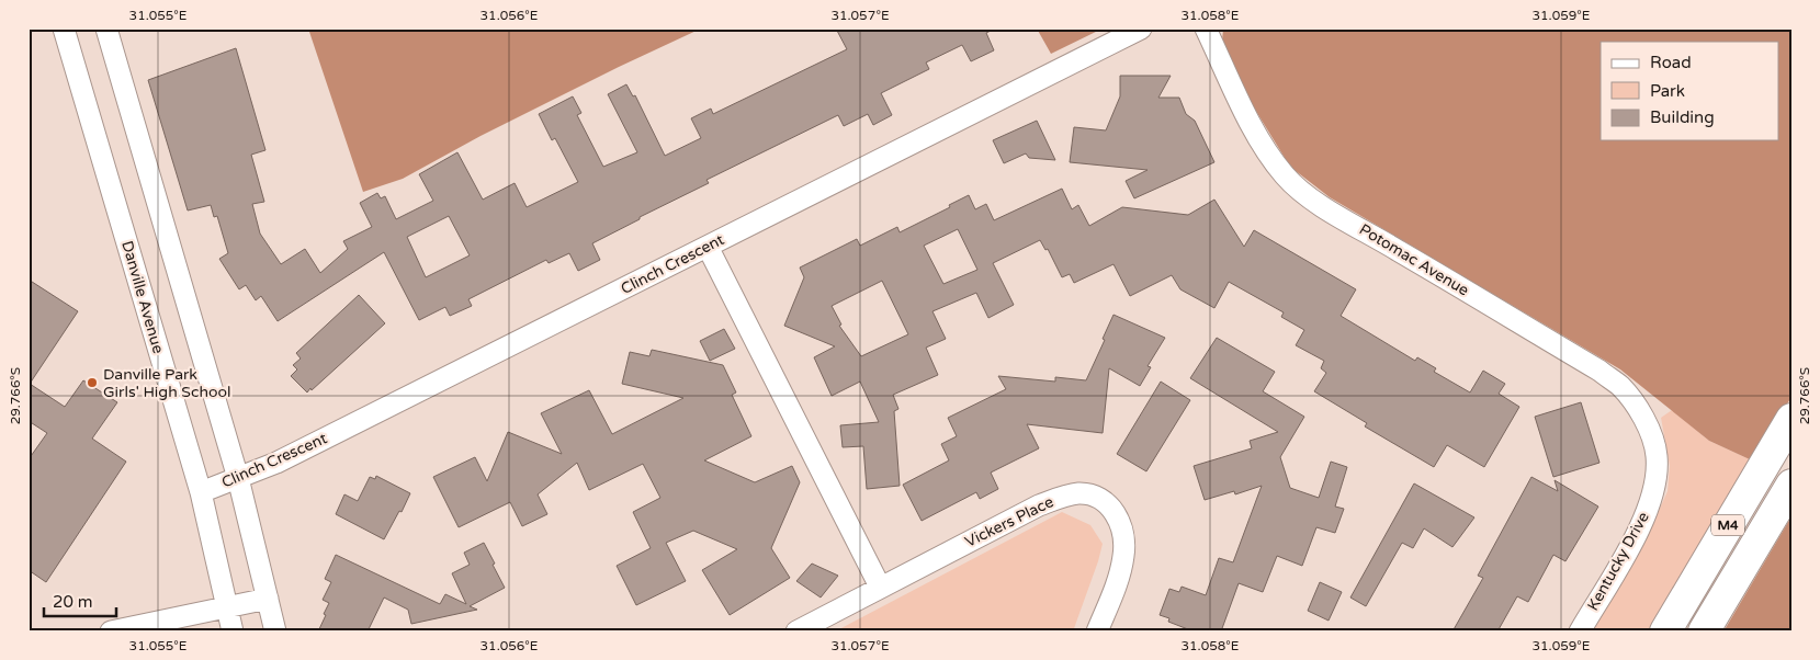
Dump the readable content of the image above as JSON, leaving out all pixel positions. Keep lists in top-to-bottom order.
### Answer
{
  "streets": {
    "highway": ["M4"],
    "street": [
      "Potomac Avenue",
      "Clinch Crescent",
      "Danville Avenue",
      "Vickers Place",
      "Kentucky Drive"
    ]
  },
  "crossings": [
    ["Potomac Avenue", "Kentucky Drive"],
    ["Clinch Crescent", "Danville Avenue"]
  ],
  "places": ["Danville Park Girls' High School"],
  "legend": ["Road", "Park", "Building"],
  "scale_bar": "20 m",
  "coordinates": [
    "31.055°E",
    "31.056°E",
    "31.057°E",
    "31.058°E",
    "31.059°E",
    "29.766°S"
  ]
}
